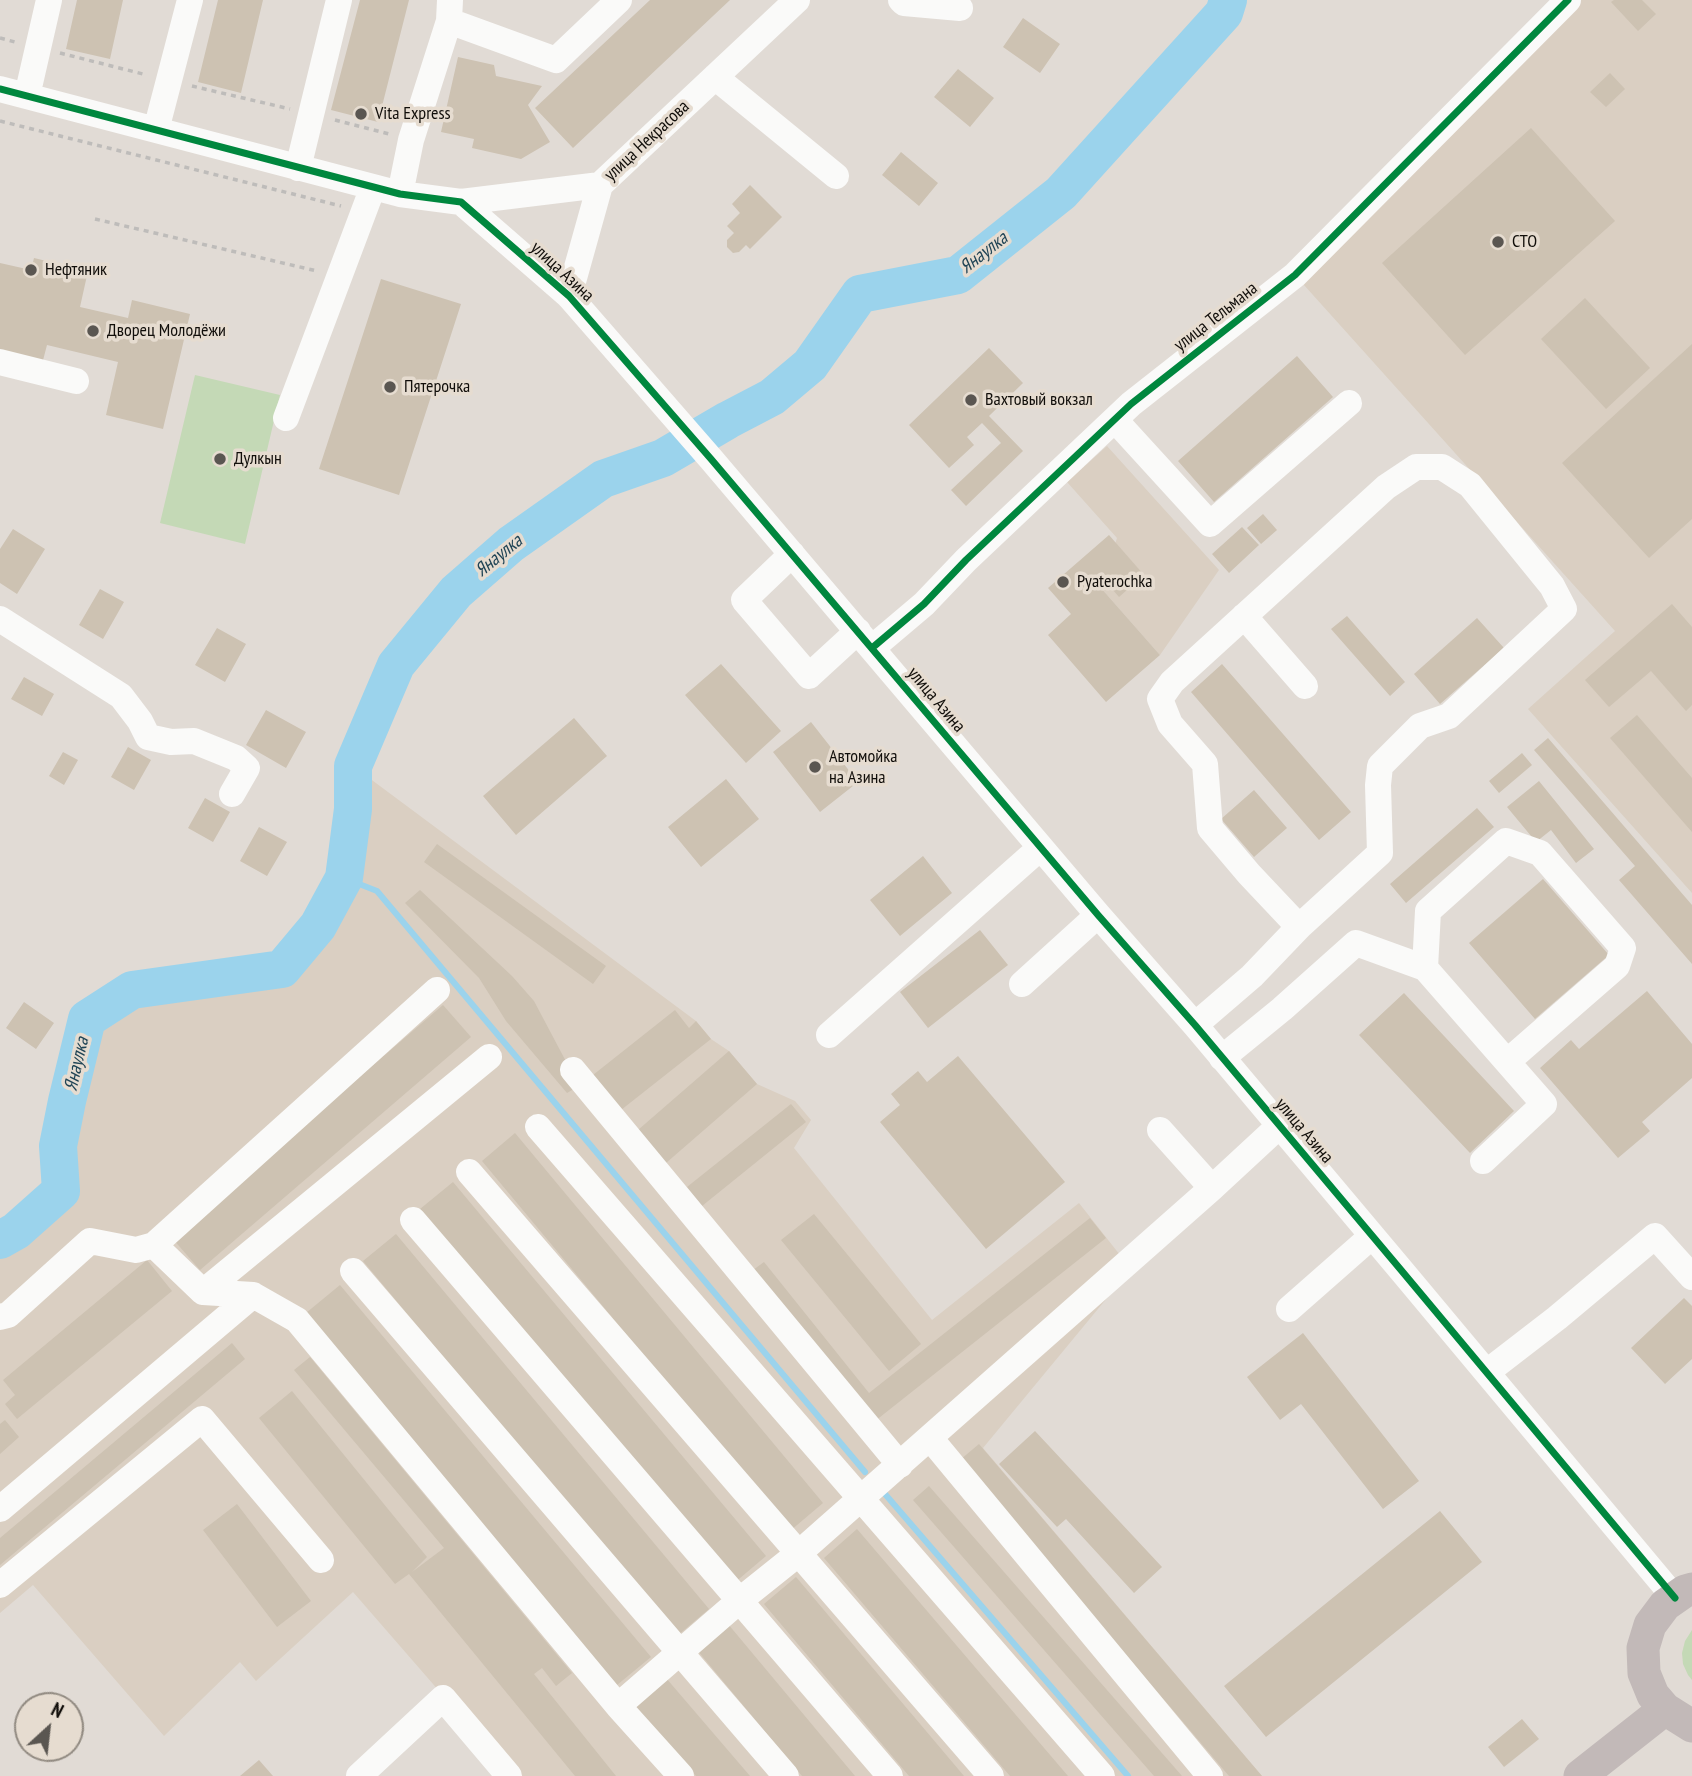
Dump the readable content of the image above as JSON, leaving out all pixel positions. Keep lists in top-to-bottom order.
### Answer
{
  "streets": {
    "street": ["улица Некрасова", "улица Азина", "улица Тельмана"]
  },
  "crossings": [
    ["улица Некрасова", "улица Азина"],
    ["улица Азина", "улица Тельмана"]
  ],
  "water": ["Янаулка"],
  "places": [
    "Vita Express",
    "СТО",
    "Нефтяник",
    "Дворец Молодёжи",
    "Пятерочка",
    "Вахтовый вокзал",
    "Дулкын",
    "Pyaterochka",
    "Автомойка на Азина"
  ],
  "north": "top right"
}
